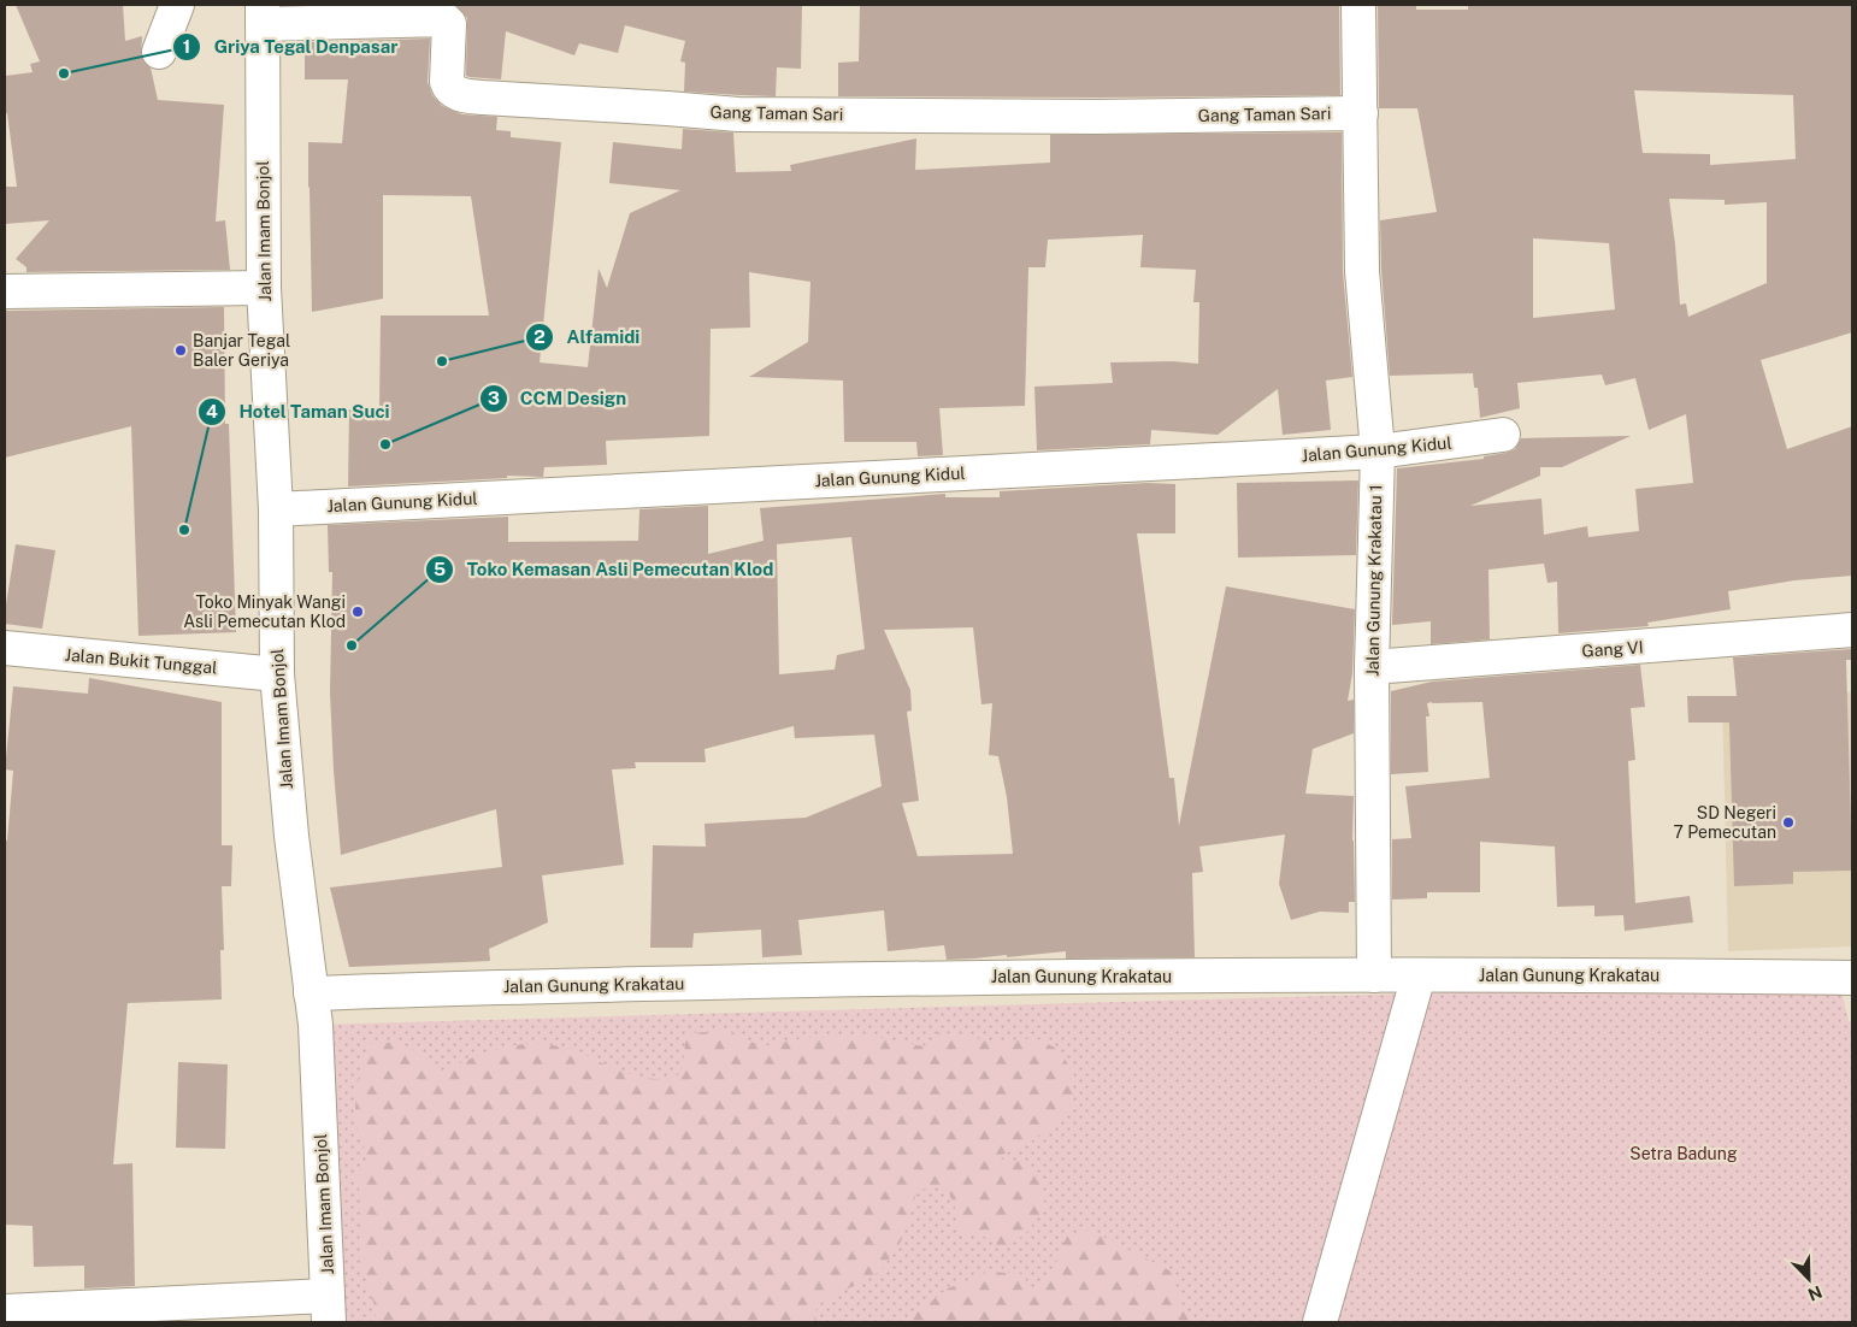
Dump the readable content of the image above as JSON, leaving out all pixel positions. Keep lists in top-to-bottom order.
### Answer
{
  "streets": {
    "main road": [
      "Gang Taman Sari",
      "Jalan Imam Bonjol",
      "Jalan Gunung Kidul",
      "Jalan Gunung Krakatau 1",
      "Gang VI",
      "Jalan Bukit Tunggal",
      "Jalan Gunung Krakatau"
    ]
  },
  "crossings": [
    ["Gang Taman Sari", "Jalan Imam Bonjol"],
    ["Gang Taman Sari", "Jalan Gunung Krakatau 1"],
    ["Jalan Imam Bonjol", "Jalan Gunung Kidul"],
    ["Jalan Imam Bonjol", "Jalan Bukit Tunggal"],
    ["Jalan Imam Bonjol", "Jalan Gunung Krakatau"],
    ["Jalan Gunung Kidul", "Jalan Gunung Krakatau 1"],
    ["Jalan Gunung Krakatau 1", "Gang VI"],
    ["Jalan Gunung Krakatau 1", "Jalan Gunung Krakatau"]
  ],
  "parks": ["Setra Badung"],
  "places": [
    "Griya Tegal Denpasar",
    "Banjar Tegal Baler Geriya",
    "Alfamidi",
    "CCM Design",
    "Hotel Taman Suci",
    "Toko Minyak Wangi Asli Pemecutan Klod",
    "Toko Kemasan Asli Pemecutan Klod",
    "SD Negeri 7 Pemecutan"
  ],
  "north": "bottom right"
}
